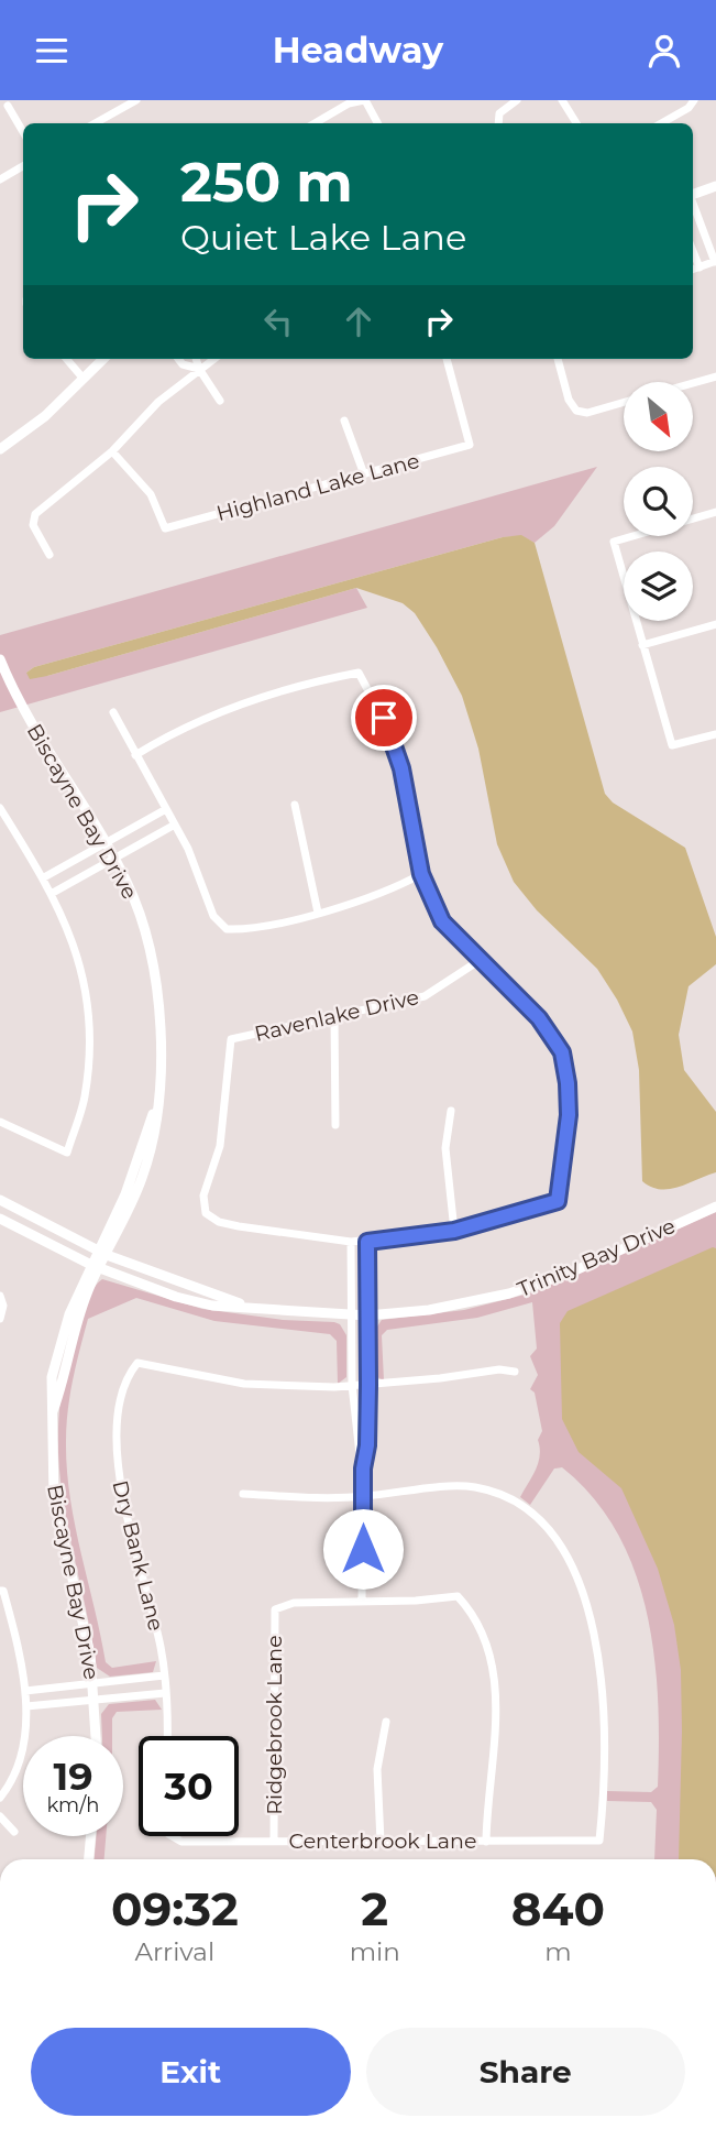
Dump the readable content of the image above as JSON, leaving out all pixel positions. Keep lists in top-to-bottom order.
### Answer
{
  "streets": {
    "street": [
      "Highland Lake Lane",
      "Biscayne Bay Drive",
      "Ravenlake Drive",
      "Trinity Bay Drive",
      "Dry Bank Lane",
      "Ridgebrook Lane",
      "Centerbrook Lane"
    ]
  },
  "crossings": [
    ["Biscayne Bay Drive", "Trinity Bay Drive"],
    ["Ridgebrook Lane", "Centerbrook Lane"]
  ],
  "north": "bottom right",
  "page": {
    "header": "Headway",
    "turn": ["250 m", "Quiet Lake Lane"],
    "speed": "19 km/h",
    "limit": "30",
    "eta": [
      "09:32",
      "Arrival",
      "2",
      "min",
      "840",
      "m"
    ],
    "buttons": ["Exit", "Share"]
  }
}
